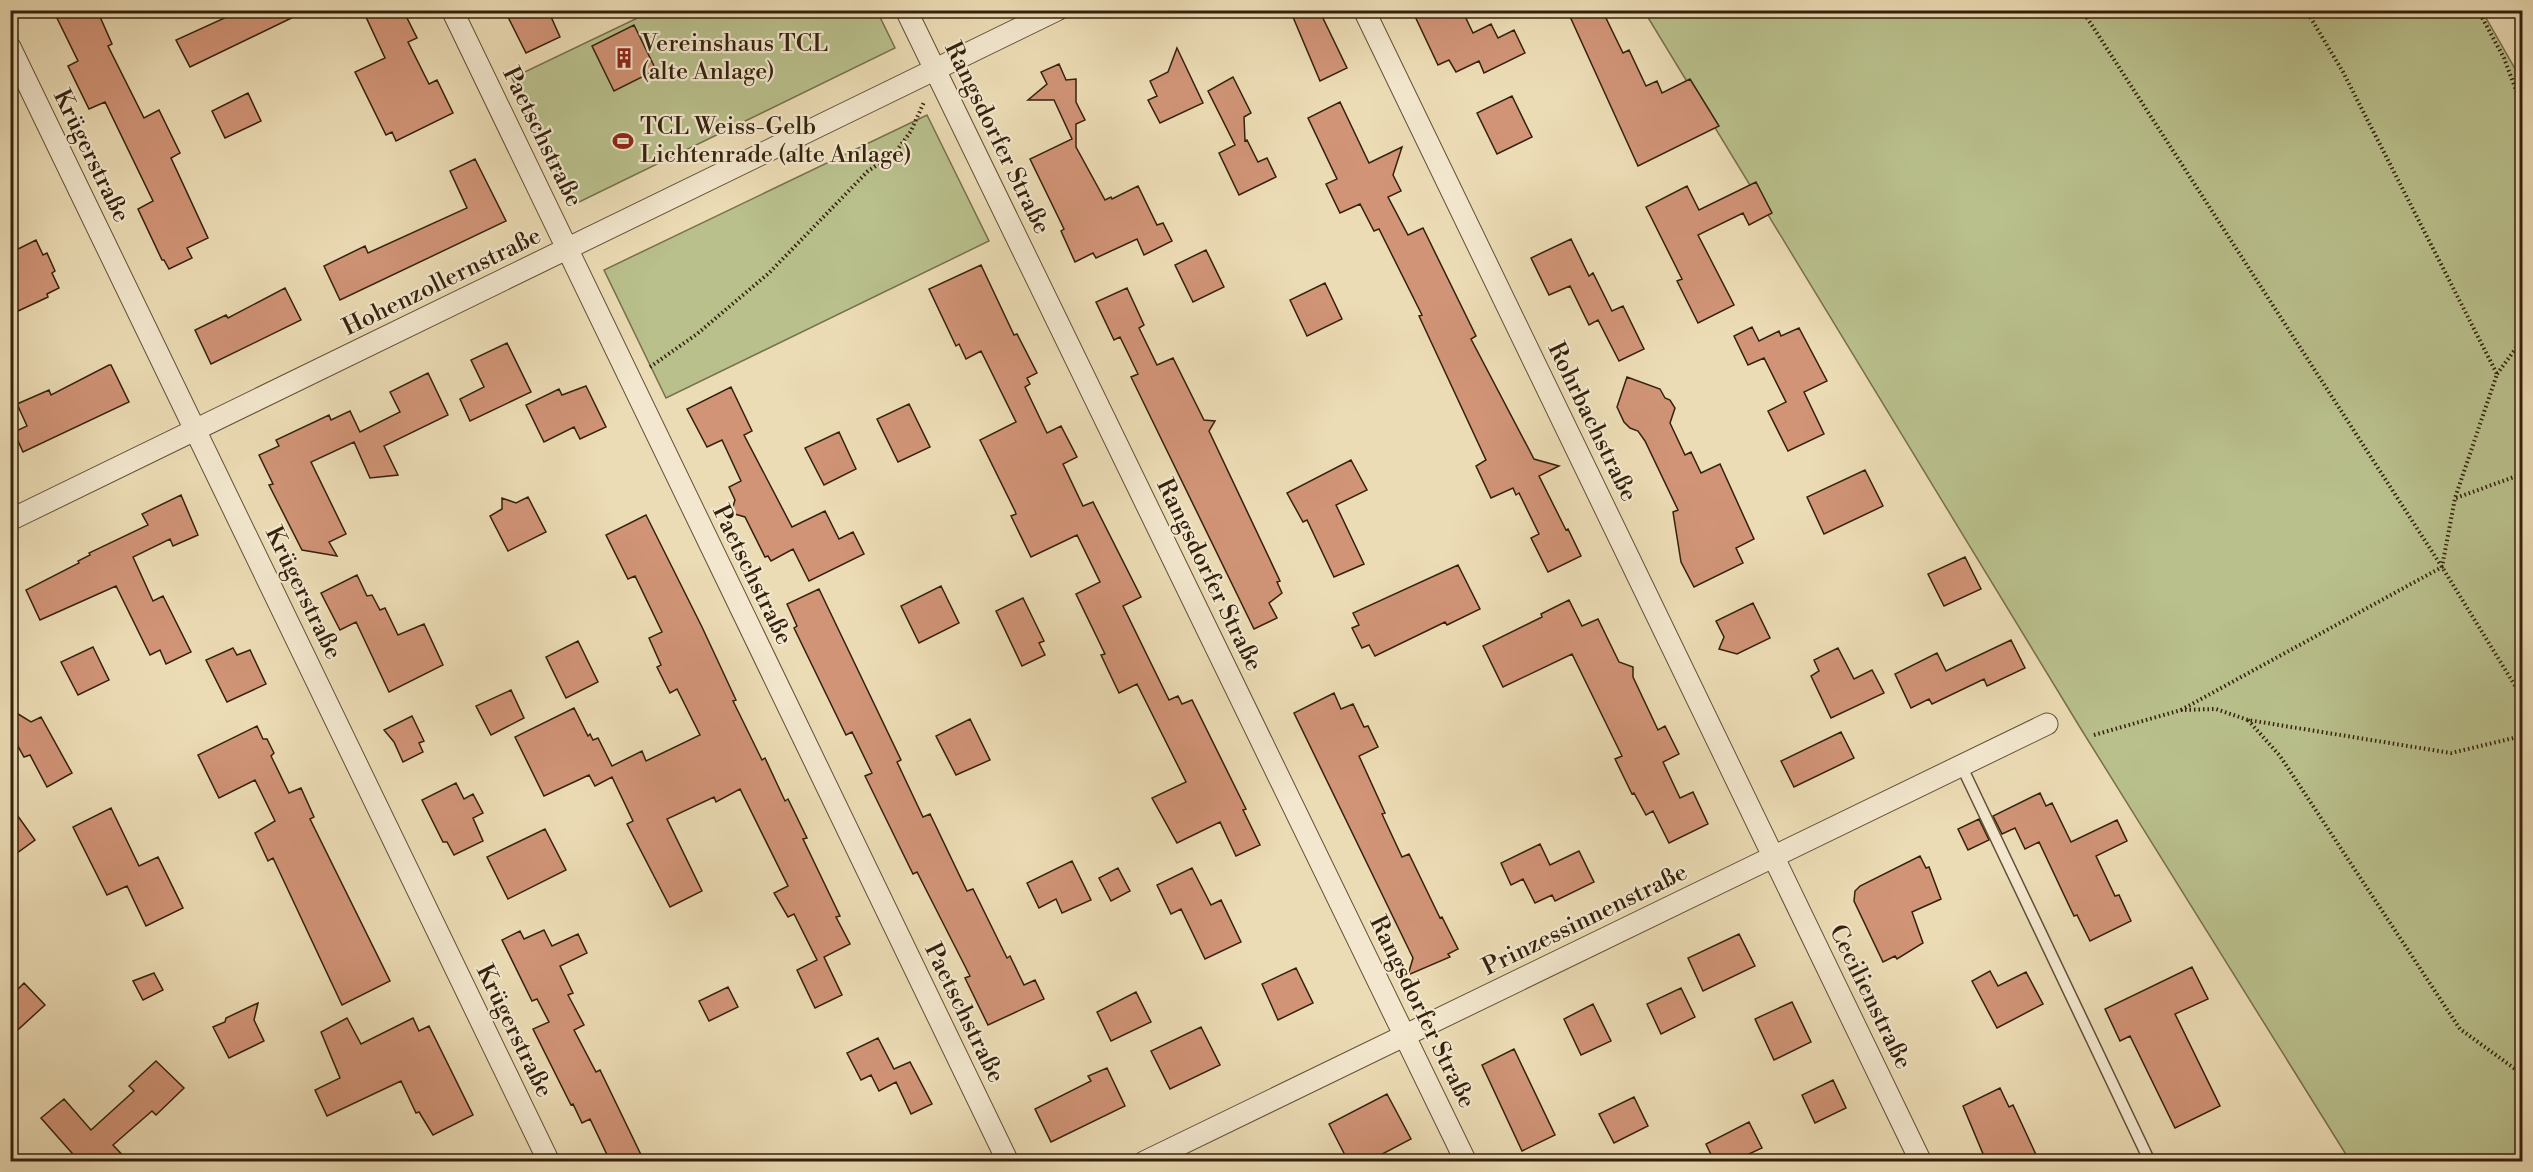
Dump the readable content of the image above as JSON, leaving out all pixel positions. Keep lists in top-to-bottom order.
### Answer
{
  "streets": {
    "street": [
      "Paetschstraße",
      "Rangsdorfer Straße",
      "Krügerstraße",
      "Hohenzollernstraße",
      "Rohrbachstraße",
      "Prinzessinnenstraße",
      "Cecilienstraße"
    ]
  },
  "crossings": [
    ["Paetschstraße", "Hohenzollernstraße"],
    ["Rangsdorfer Straße", "Hohenzollernstraße"],
    ["Rangsdorfer Straße", "Prinzessinnenstraße"],
    ["Krügerstraße", "Hohenzollernstraße"],
    ["Rohrbachstraße", "Prinzessinnenstraße"],
    ["Rohrbachstraße", "Cecilienstraße"],
    ["Prinzessinnenstraße", "Cecilienstraße"]
  ],
  "places": {
    "building": ["Vereinshaus TCL (alte Anlage)"],
    "sports": ["TCL Weiss-Gelb Lichtenrade (alte Anlage)"]
  }
}
